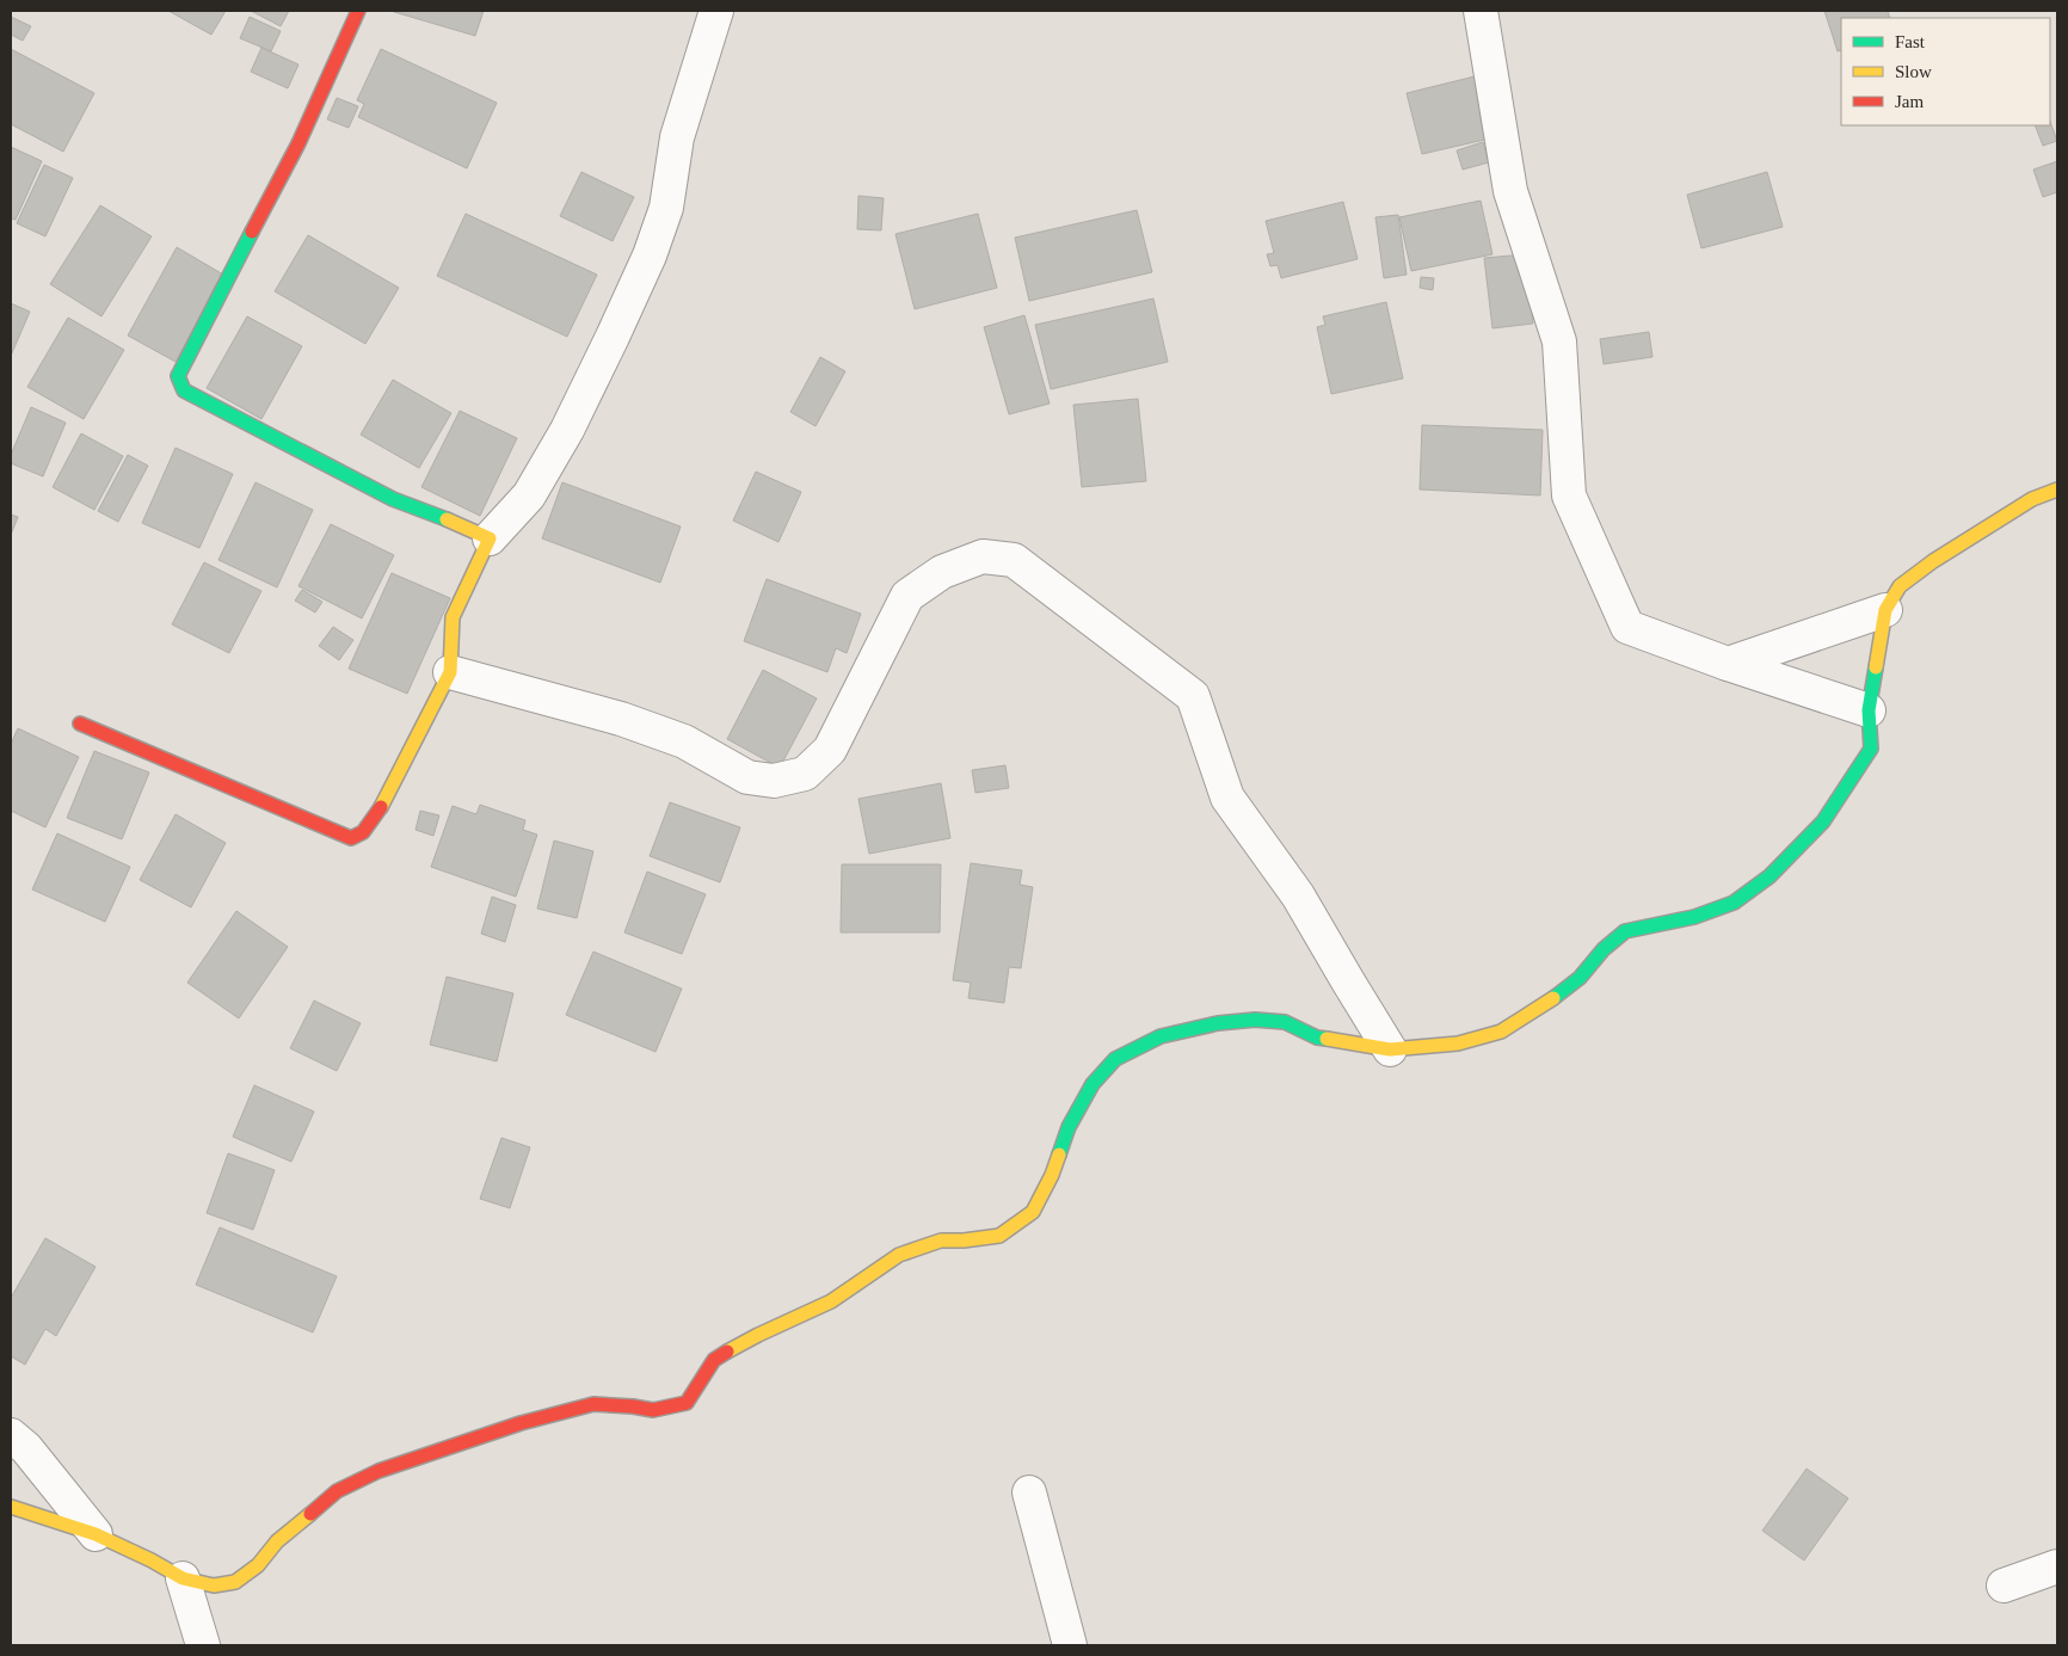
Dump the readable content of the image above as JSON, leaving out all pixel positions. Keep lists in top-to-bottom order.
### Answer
{
  "legend": ["Fast", "Slow", "Jam"]
}
